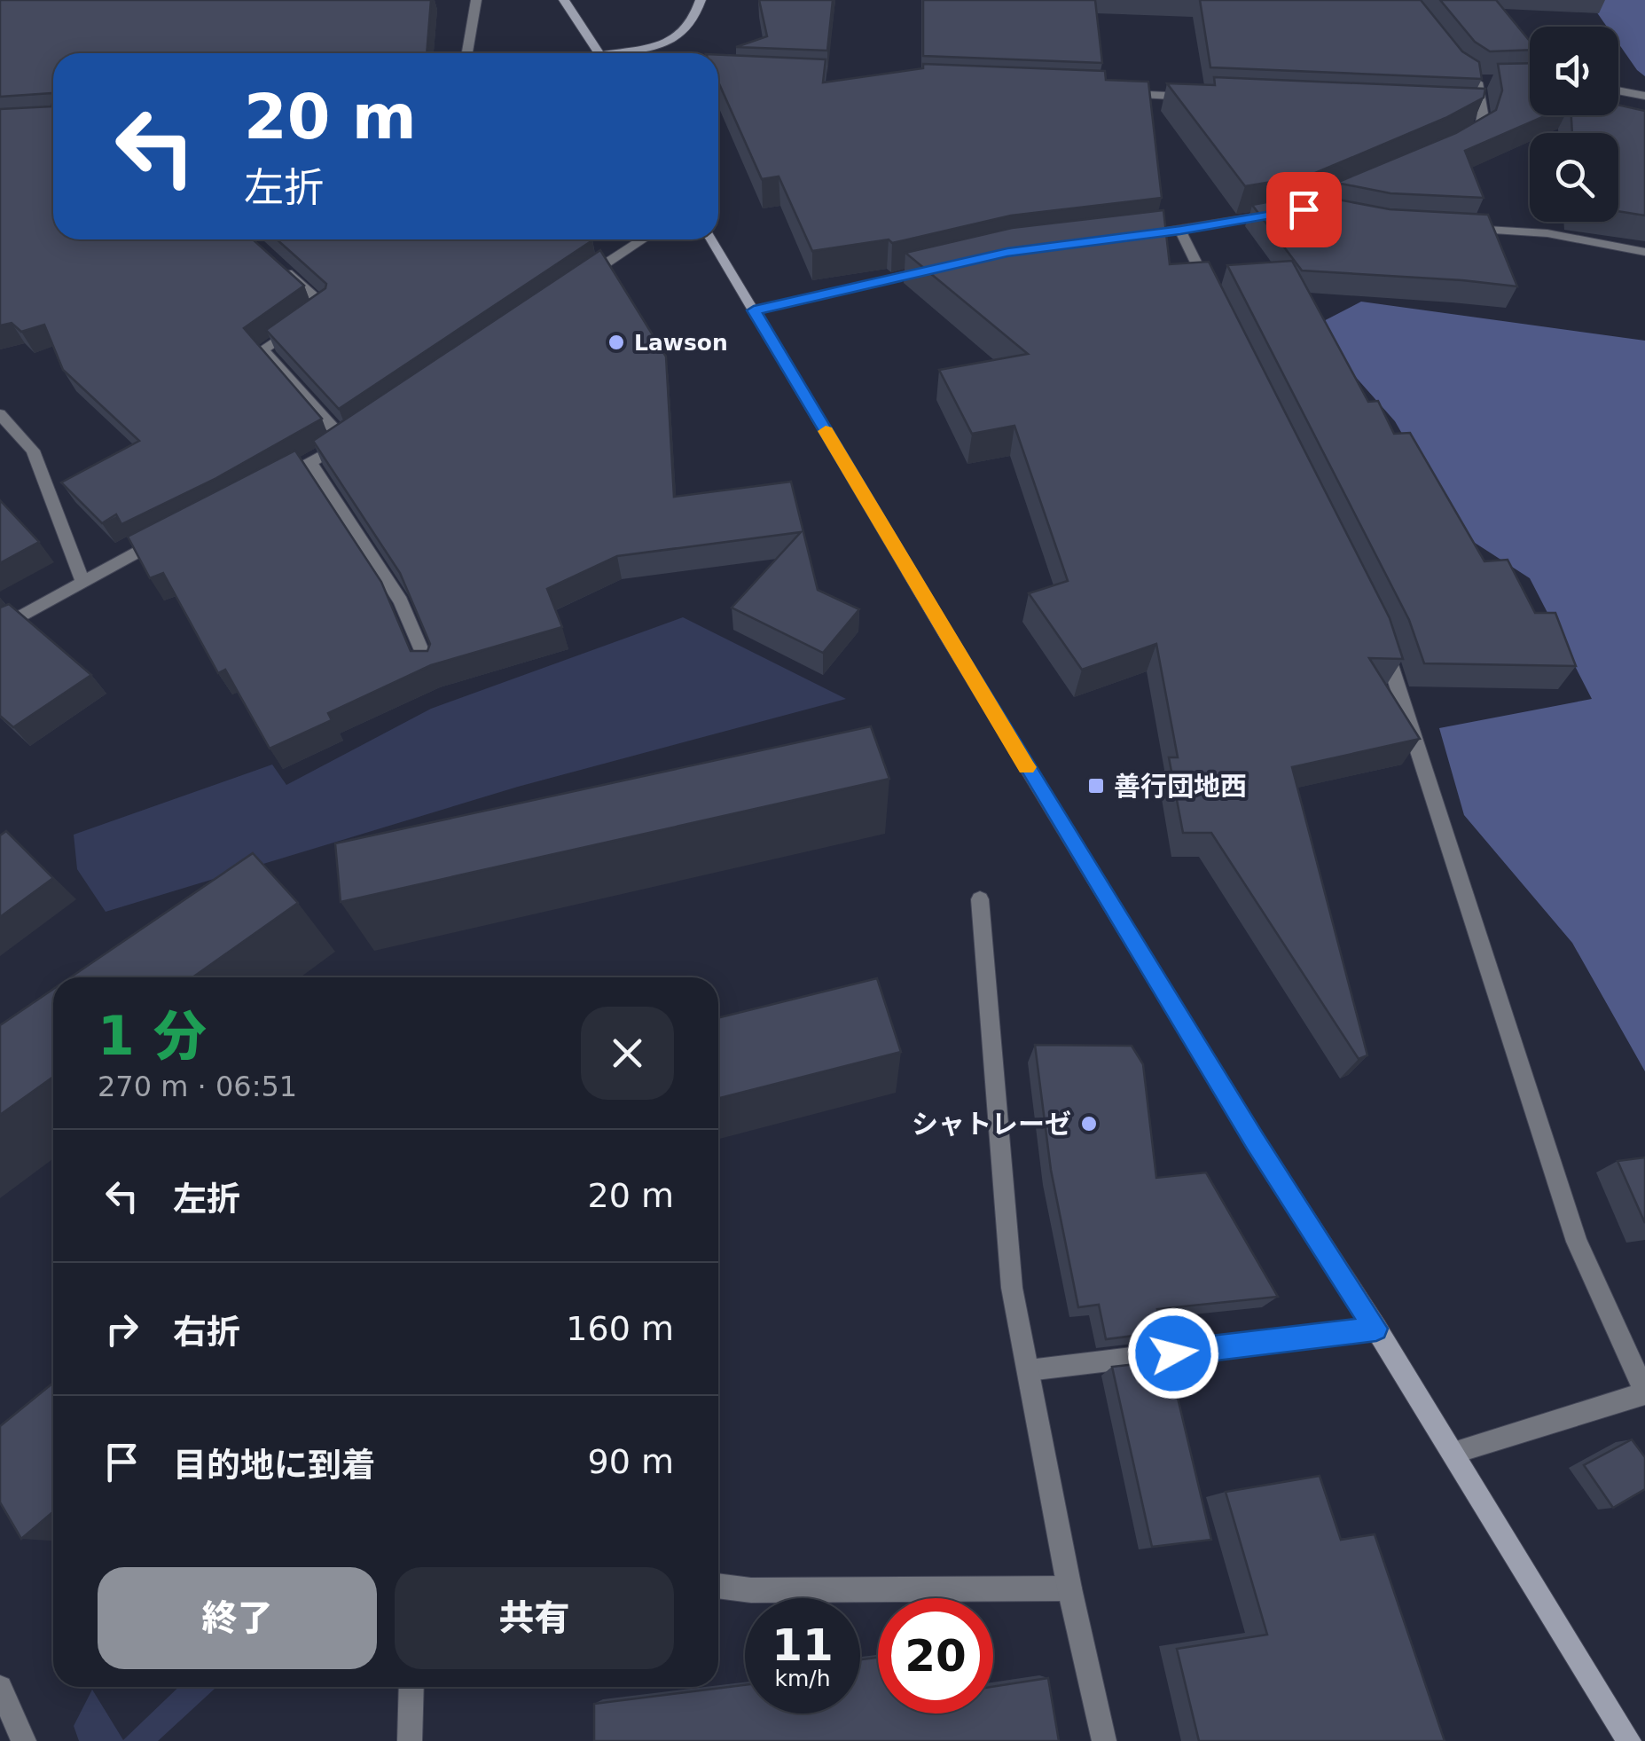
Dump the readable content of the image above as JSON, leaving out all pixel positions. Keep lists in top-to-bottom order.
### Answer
{
  "places": {
    "other": ["Lawson", "シャトレーゼ"],
    "transit": ["善行団地西"]
  },
  "page": {
    "turn": ["20 m", "左折"],
    "heading": ["1 分", "270 m · 06:51"],
    "list": [
      {
        "name": "左折",
        "value": "20 m"
      },
      {
        "name": "右折",
        "value": "160 m"
      },
      {
        "name": "目的地に到着",
        "value": "90 m"
      }
    ],
    "buttons": ["終了", "共有"],
    "speed": "11 km/h",
    "limit": "20"
  }
}
